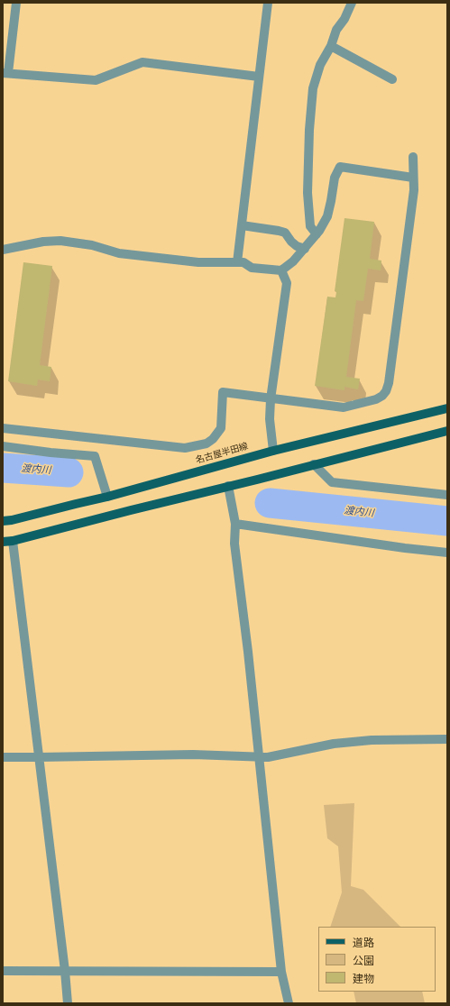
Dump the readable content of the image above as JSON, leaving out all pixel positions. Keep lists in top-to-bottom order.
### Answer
{
  "streets": {
    "main road": ["名古屋半田線"]
  },
  "water": ["渡内川"],
  "legend": ["道路", "公園", "建物"]
}
